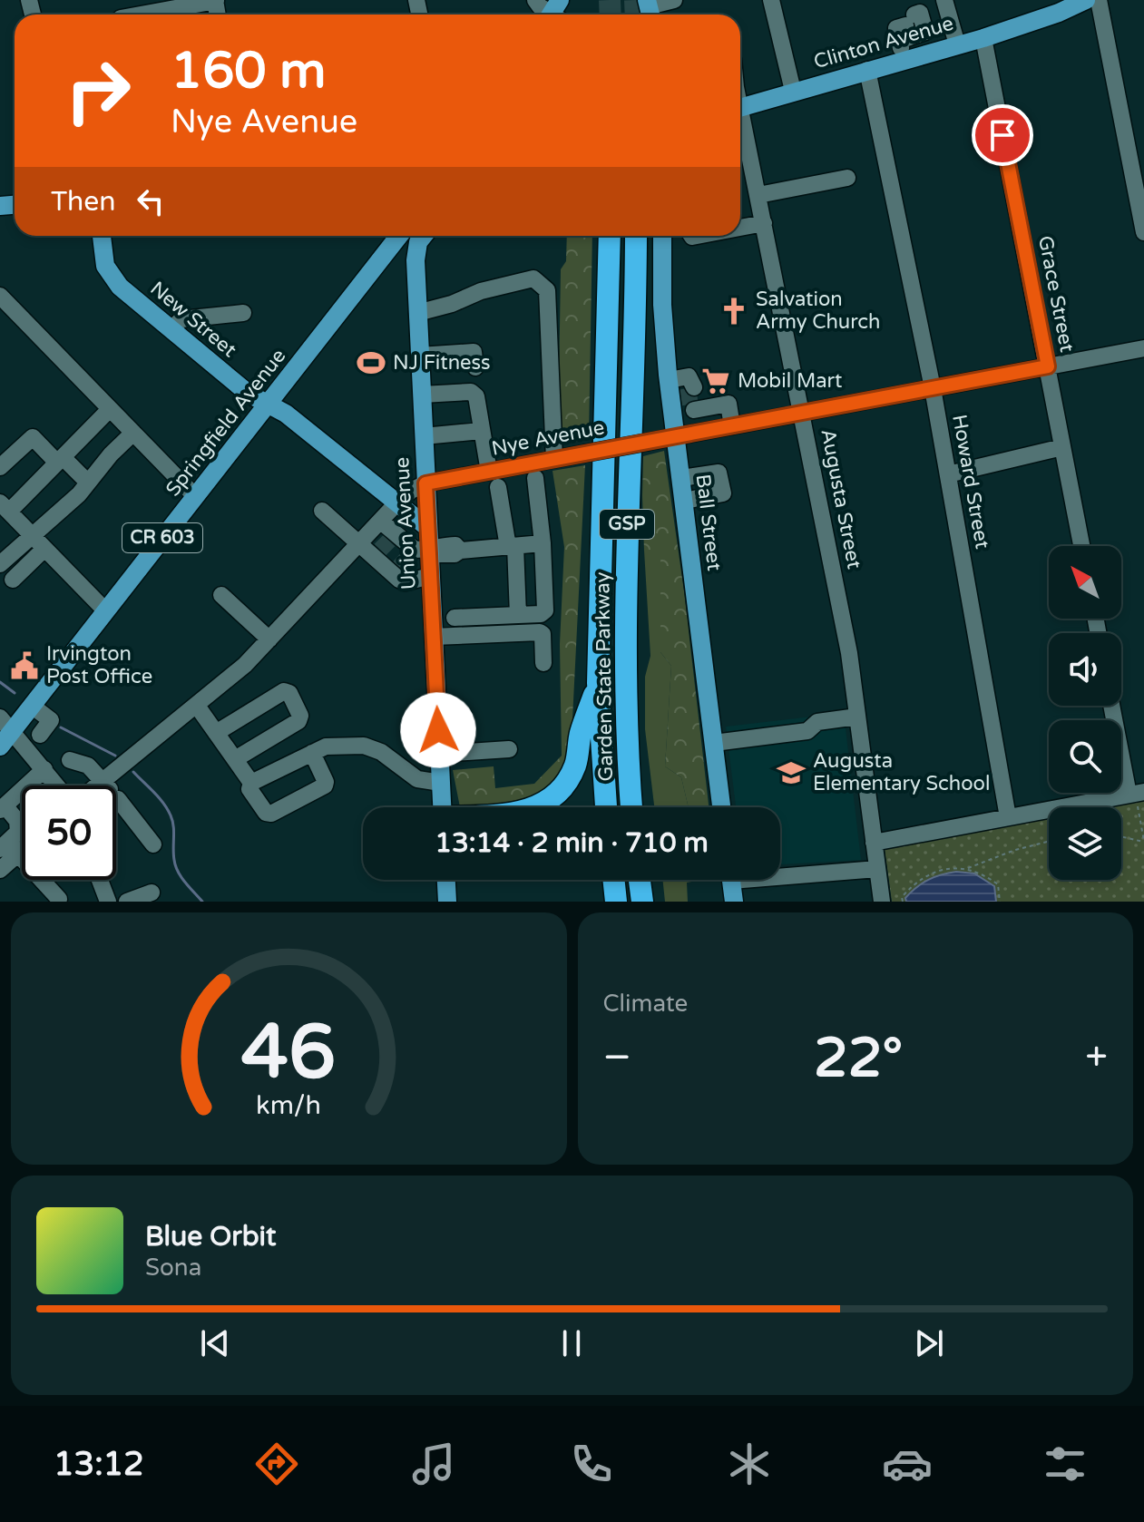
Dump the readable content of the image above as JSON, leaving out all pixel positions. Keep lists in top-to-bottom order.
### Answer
{
  "streets": {
    "highway": ["GSP", "Garden State Parkway"],
    "main road": [
      "Clinton Avenue",
      "New Street",
      "Springfield Avenue",
      "Ball Street",
      "Union Avenue",
      "CR 603"
    ],
    "street": [
      "Grace Street",
      "Nye Avenue",
      "Howard Street",
      "Augusta Street"
    ]
  },
  "crossings": [
    ["Clinton Avenue", "Grace Street"],
    ["Clinton Avenue", "Howard Street"],
    ["Grace Street", "Nye Avenue"],
    ["New Street", "Springfield Avenue"],
    ["New Street", "Nye Avenue"],
    ["New Street", "Union Avenue"],
    ["Nye Avenue", "Howard Street"],
    ["Nye Avenue", "Augusta Street"],
    ["Nye Avenue", "Ball Street"],
    ["Nye Avenue", "Union Avenue"]
  ],
  "places": {
    "church": ["Salvation Army Church"],
    "sports": ["NJ Fitness"],
    "supermarket": ["Mobil Mart"],
    "public building": ["Irvington Post Office"],
    "school or university": ["Augusta Elementary School"]
  },
  "north": "top left",
  "page": {
    "turn": ["160 m", "Nye Avenue"],
    "then": "Then",
    "limit": "50",
    "trip": "13:14 · 2 min · 710 m",
    "tile": "Climate",
    "heat": ["−", "22°", "+"],
    "song": ["Blue Orbit", "Sona"],
    "tabs": "13:12",
    "gauge": ["46", "km/h"]
  }
}
